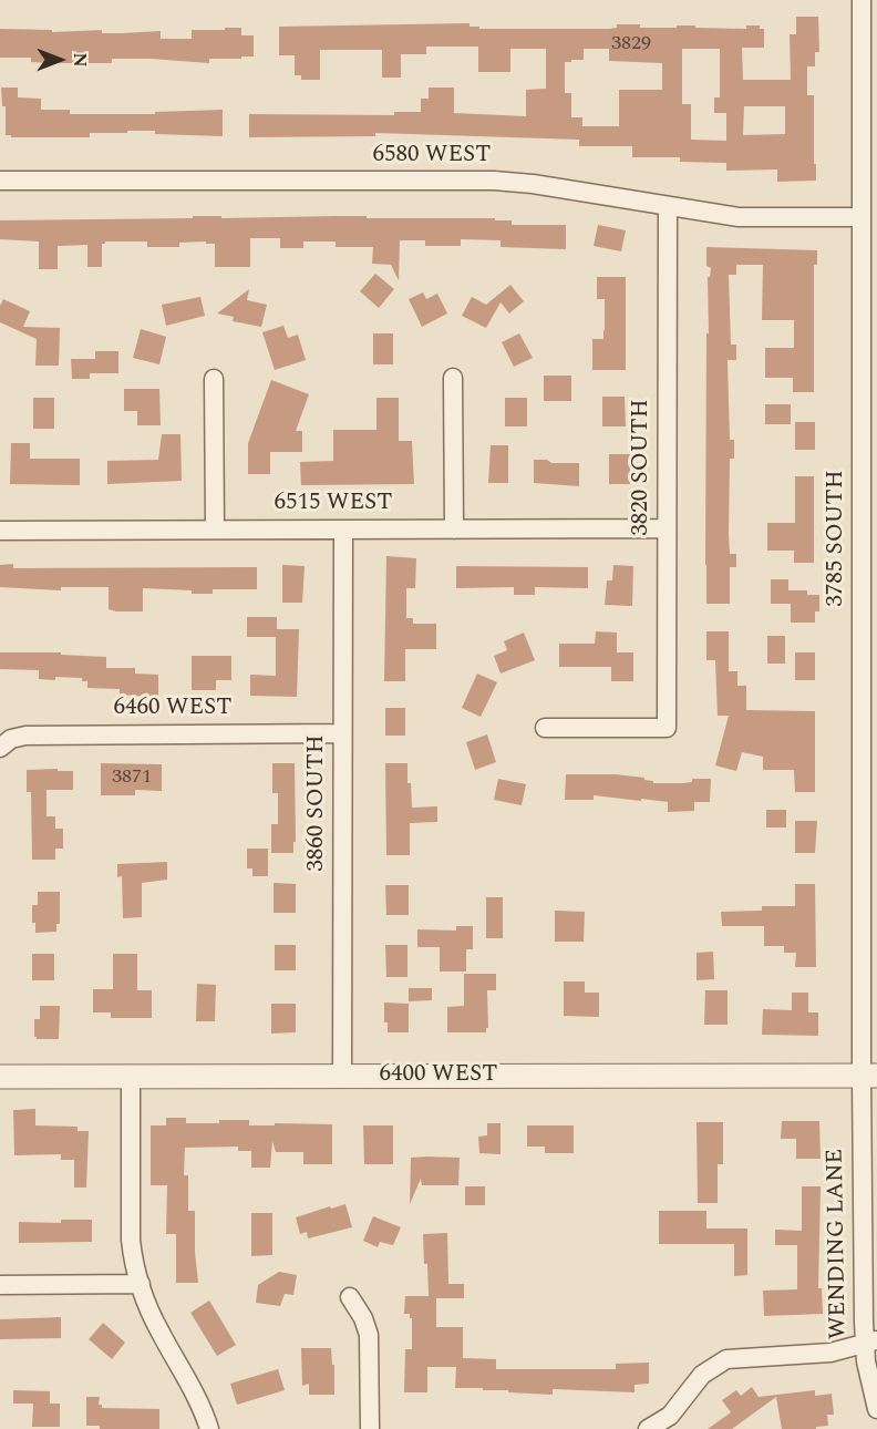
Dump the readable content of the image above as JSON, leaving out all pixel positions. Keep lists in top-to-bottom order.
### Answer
{
  "streets": {
    "street": [
      "6580 WEST",
      "3820 SOUTH",
      "6515 WEST",
      "3785 SOUTH",
      "6460 WEST",
      "3860 SOUTH",
      "6400 WEST",
      "WENDING LANE"
    ]
  },
  "crossings": [
    ["6580 WEST", "3820 SOUTH"],
    ["6580 WEST", "3785 SOUTH"],
    ["3820 SOUTH", "6515 WEST"],
    ["6515 WEST", "3860 SOUTH"],
    ["3785 SOUTH", "6400 WEST"],
    ["3785 SOUTH", "WENDING LANE"],
    ["6460 WEST", "3860 SOUTH"],
    ["3860 SOUTH", "6400 WEST"],
    ["6400 WEST", "WENDING LANE"]
  ],
  "house_numbers": ["3829", "3871"],
  "north": "right"
}
